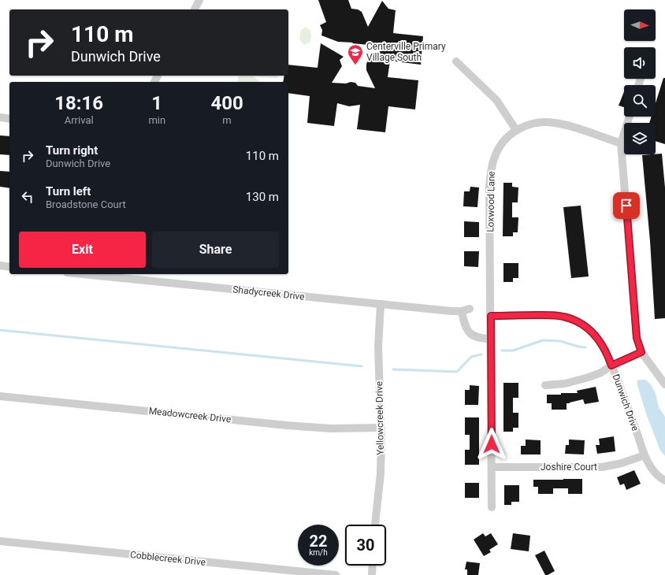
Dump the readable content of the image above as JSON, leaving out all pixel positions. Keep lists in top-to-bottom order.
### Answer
{
  "streets": {
    "street": [
      "Loxwood Lane",
      "Shadycreek Drive",
      "Dunwich Drive",
      "Meadowcreek Drive",
      "Yellowcreek Drive",
      "Joshire Court",
      "Cobblecreek Drive"
    ]
  },
  "crossings": [
    ["Loxwood Lane", "Shadycreek Drive"],
    ["Loxwood Lane", "Dunwich Drive"],
    ["Loxwood Lane", "Joshire Court"],
    ["Shadycreek Drive", "Yellowcreek Drive"],
    ["Dunwich Drive", "Joshire Court"],
    ["Meadowcreek Drive", "Yellowcreek Drive"]
  ],
  "places": {
    "school or university": ["Centerville Primary Village South"]
  },
  "north": "right",
  "page": {
    "turn": ["110 m", "Dunwich Drive"],
    "eta": [
      "18:16",
      "Arrival",
      "1",
      "min",
      "400",
      "m"
    ],
    "list": [
      {
        "name": "Turn right",
        "note": "Dunwich Drive",
        "value": "110 m"
      },
      {
        "name": "Turn left",
        "note": "Broadstone Court",
        "value": "130 m"
      }
    ],
    "buttons": ["Exit", "Share"],
    "speed": "22 km/h",
    "limit": "30"
  }
}
